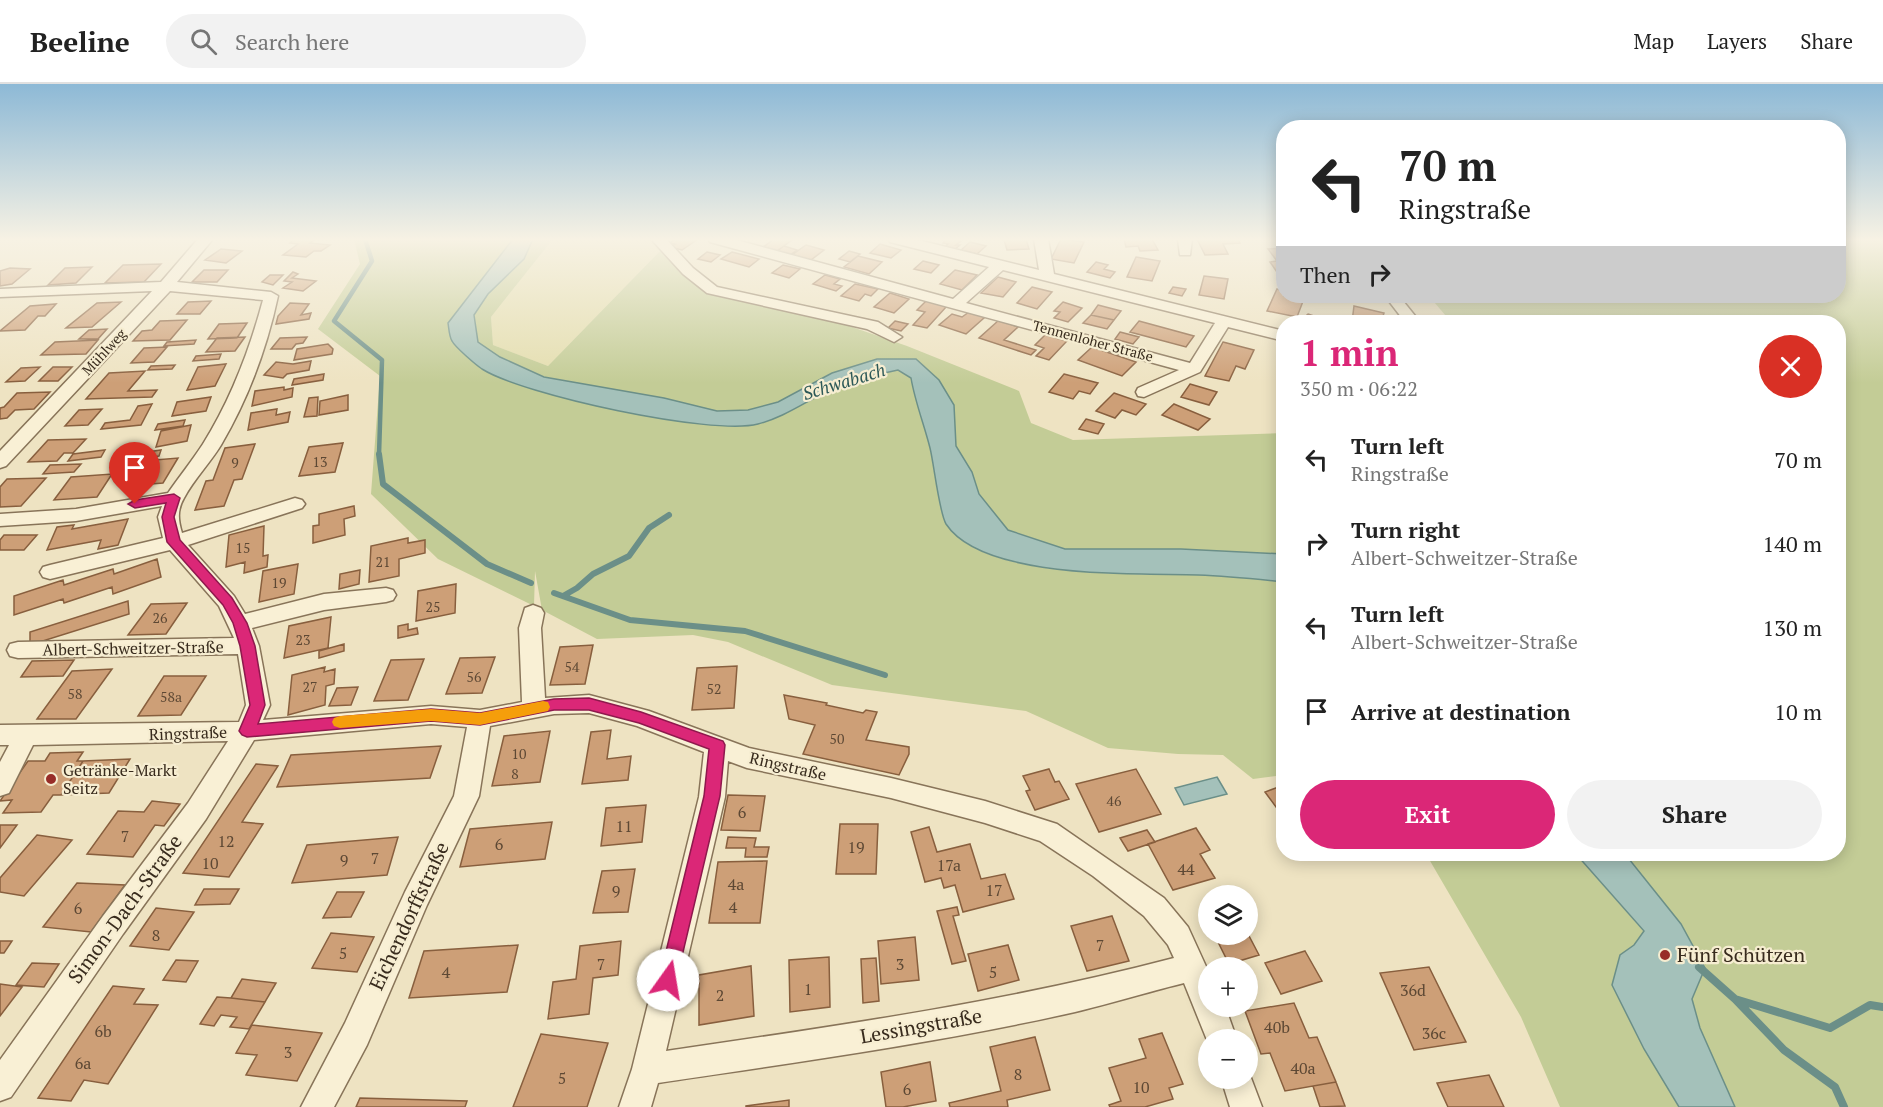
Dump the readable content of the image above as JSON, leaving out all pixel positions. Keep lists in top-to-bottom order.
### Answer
{
  "streets": {
    "street": [
      "Tennenloher Straße",
      "Mühlweg",
      "Albert-Schweitzer-Straße",
      "Ringstraße",
      "Simon-Dach-Straße",
      "Eichendorffstraße",
      "Lessingstraße"
    ]
  },
  "crossings": [
    ["Albert-Schweitzer-Straße", "Ringstraße"],
    ["Albert-Schweitzer-Straße", "Simon-Dach-Straße"],
    ["Ringstraße", "Simon-Dach-Straße"],
    ["Ringstraße", "Eichendorffstraße"],
    ["Ringstraße", "Lessingstraße"]
  ],
  "water": ["Schwabach"],
  "places": ["Getränke-Markt Seitz", "Fünf Schützen"],
  "house_numbers": [
    "13",
    "9",
    "15",
    "21",
    "19",
    "25",
    "26",
    "23",
    "54",
    "56",
    "27",
    "52",
    "58",
    "58a",
    "50",
    "10",
    "8",
    "46",
    "6",
    "11",
    "7",
    "12",
    "6",
    "19",
    "7",
    "9",
    "10",
    "17a",
    "44",
    "4a",
    "17",
    "9",
    "4",
    "6",
    "8",
    "7",
    "5",
    "7",
    "3",
    "4",
    "5",
    "1",
    "36d",
    "2",
    "40b",
    "6b",
    "36c",
    "3",
    "6a",
    "40a",
    "8",
    "5",
    "10",
    "6"
  ],
  "page": {
    "header": "Beeline",
    "search": "Search here",
    "nav": ["Map", "Layers", "Share"],
    "turn": ["70 m", "Ringstraße"],
    "then": "Then",
    "heading": ["1 min", "350 m · 06:22"],
    "list": [
      {
        "name": "Turn left",
        "note": "Ringstraße",
        "value": "70 m"
      },
      {
        "name": "Turn right",
        "note": "Albert-Schweitzer-Straße",
        "value": "140 m"
      },
      {
        "name": "Turn left",
        "note": "Albert-Schweitzer-Straße",
        "value": "130 m"
      },
      {
        "name": "Arrive at destination",
        "value": "10 m"
      }
    ],
    "buttons": ["Exit", "Share"],
    "map_buttons": ["+", "−"]
  }
}
